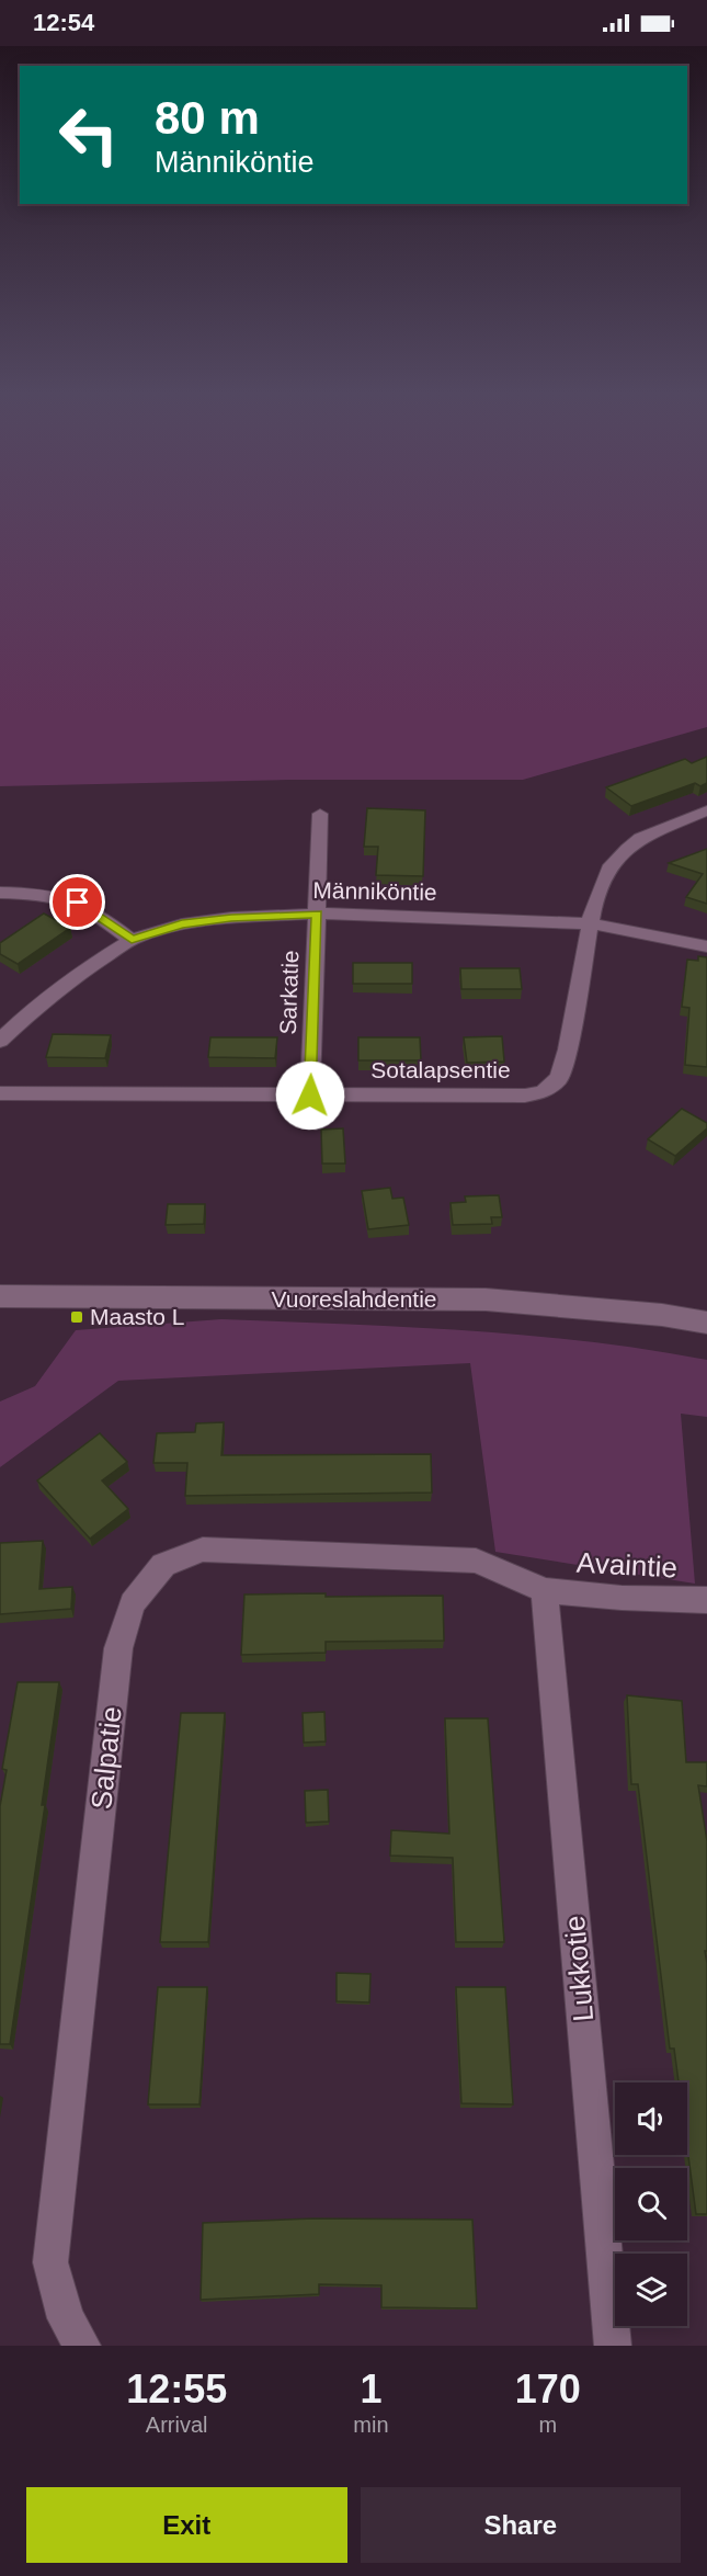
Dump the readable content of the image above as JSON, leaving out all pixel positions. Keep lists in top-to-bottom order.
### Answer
{
  "streets": {
    "street": [
      "Männiköntie",
      "Sarkatie",
      "Sotalapsentie",
      "Vuoreslahdentie",
      "Avaintie",
      "Salpatie",
      "Lukkotie"
    ]
  },
  "crossings": [
    ["Männiköntie", "Sarkatie"],
    ["Männiköntie", "Sotalapsentie"],
    ["Sarkatie", "Sotalapsentie"],
    ["Avaintie", "Salpatie"],
    ["Avaintie", "Lukkotie"],
    ["Salpatie", "Lukkotie"]
  ],
  "places": {
    "transit": ["Maasto L"]
  },
  "page": {
    "status": "12:54",
    "turn": ["80 m", "Männiköntie"],
    "eta": [
      "12:55",
      "Arrival",
      "1",
      "min",
      "170",
      "m"
    ],
    "buttons": ["Exit", "Share"]
  }
}
